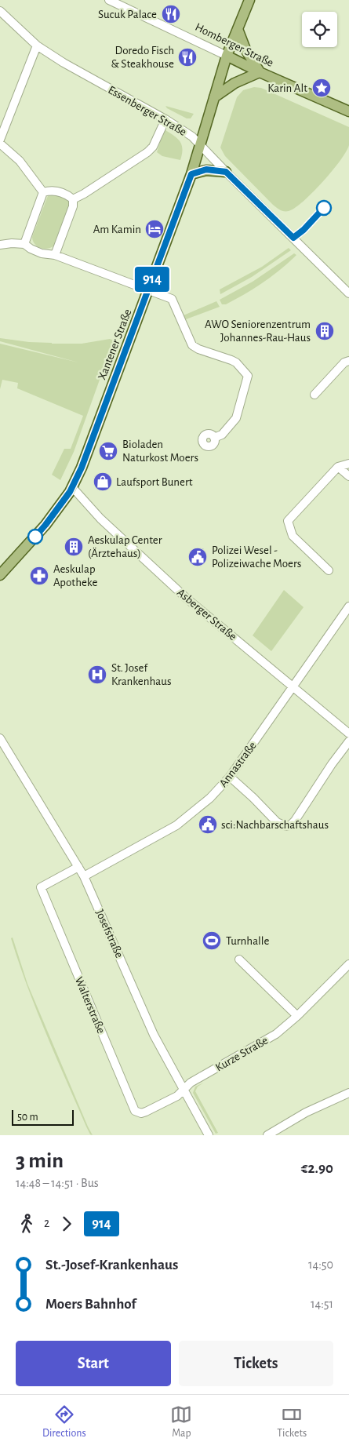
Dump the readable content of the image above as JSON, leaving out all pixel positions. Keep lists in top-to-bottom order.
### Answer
{
  "streets": {
    "main road": ["Homberger Straße", "Xantener Straße"],
    "street": [
      "Essenberger Straße",
      "Asberger Straße",
      "Annastraße",
      "Josefstraße",
      "Walterstraße",
      "Kurze Straße"
    ]
  },
  "crossings": [
    ["Homberger Straße", "Xantener Straße"],
    ["Essenberger Straße", "Xantener Straße"],
    ["Xantener Straße", "Asberger Straße"],
    ["Asberger Straße", "Annastraße"],
    ["Annastraße", "Josefstraße"],
    ["Josefstraße", "Walterstraße"],
    ["Josefstraße", "Kurze Straße"],
    ["Walterstraße", "Kurze Straße"]
  ],
  "places": {
    "restaurant": ["Sucuk Palace", "Doredo Fisch & Steakhouse"],
    "place": ["Karin Alt"],
    "hotel": ["Am Kamin"],
    "building": ["AWO Seniorenzentrum Johannes-Rau-Haus", "Aeskulap Center (Ärztehaus)"],
    "supermarket": ["Bioladen Naturkost Moers"],
    "shop": ["Laufsport Bunert"],
    "public building": ["Polizei Wesel - Polizeiwache Moers", "sci:Nachbarschaftshaus"],
    "pharmacy": ["Aeskulap Apotheke"],
    "hospital": ["St. Josef Krankenhaus"],
    "sports": ["Turnhalle"]
  },
  "lines": ["bus line 914"],
  "scale_bar": "50 m",
  "page": {
    "on_map": "914",
    "scale": "50 m",
    "heading": ["3 min", "14:48 – 14:51 · Bus", "€2.90"],
    "legs": ["2", "914"],
    "list": [
      {
        "name": "St.-Josef-Krankenhaus",
        "value": "14:50"
      },
      {
        "name": "Moers Bahnhof",
        "value": "14:51"
      }
    ],
    "buttons": ["Start", "Tickets"],
    "tabs": ["Directions", "Map", "Tickets"]
  }
}
